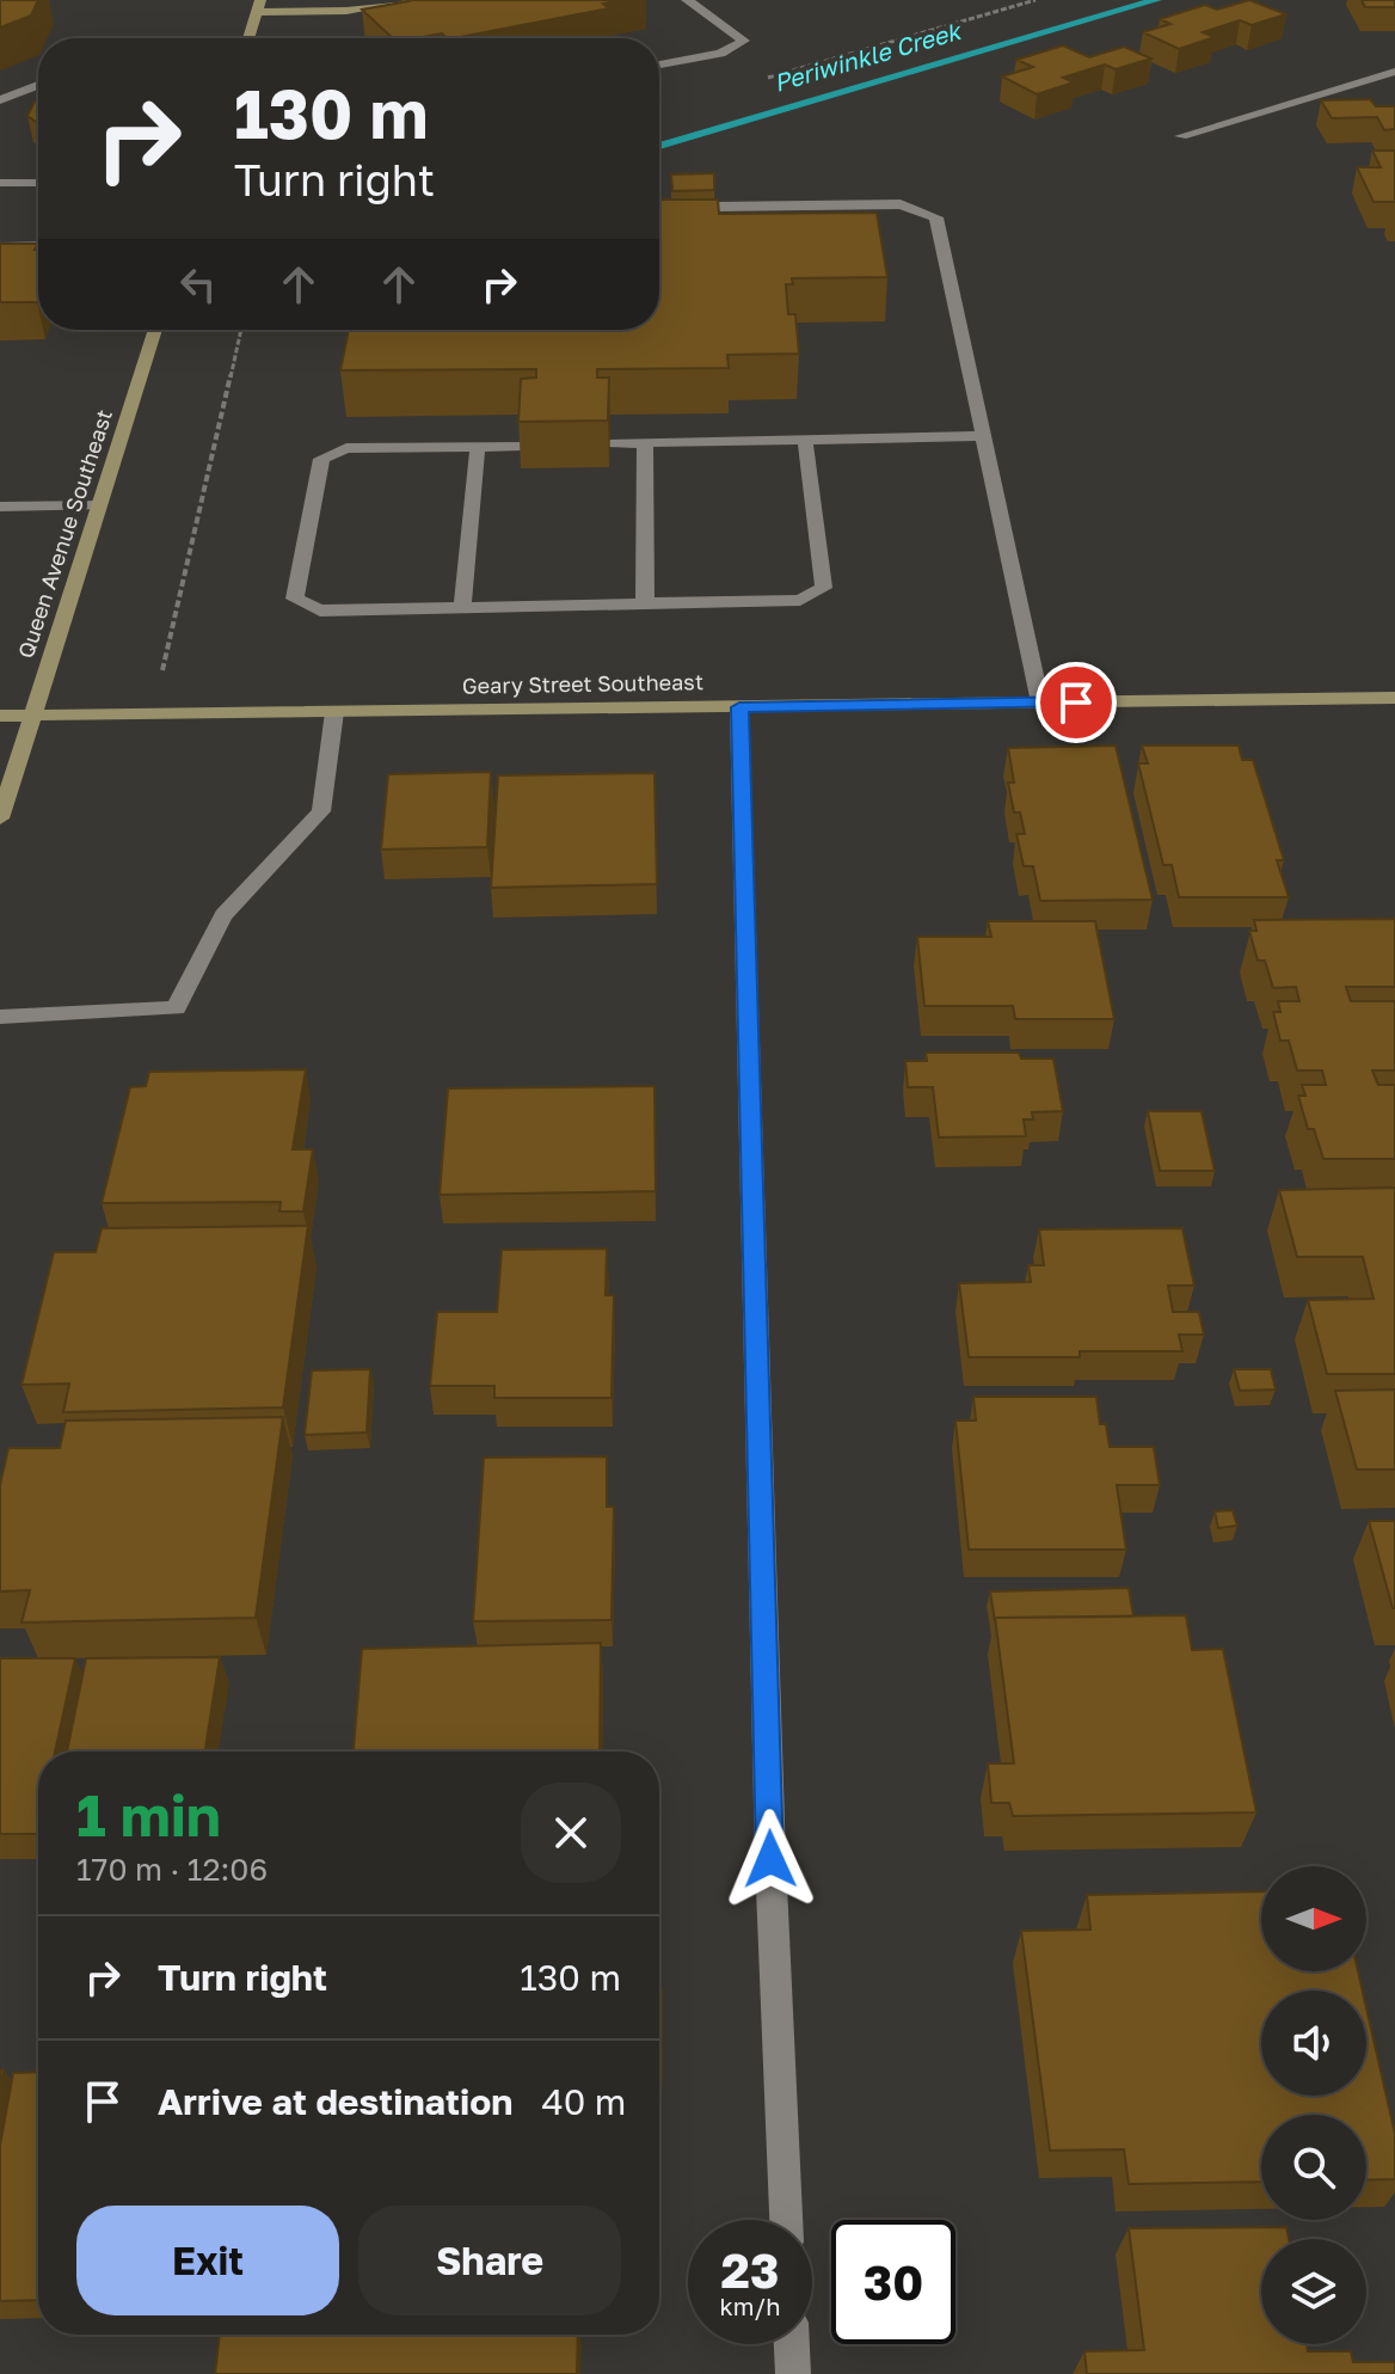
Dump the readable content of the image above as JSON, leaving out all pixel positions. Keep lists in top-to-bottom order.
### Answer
{
  "streets": {
    "main road": ["Queen Avenue Southeast", "Geary Street Southeast"]
  },
  "crossings": [
    ["Queen Avenue Southeast", "Geary Street Southeast"]
  ],
  "water": ["Periwinkle Creek"],
  "north": "right",
  "page": {
    "turn": ["130 m", "Turn right"],
    "heading": ["1 min", "170 m · 12:06"],
    "list": [
      {
        "name": "Turn right",
        "value": "130 m"
      },
      {
        "name": "Arrive at destination",
        "value": "40 m"
      }
    ],
    "buttons": ["Exit", "Share"],
    "speed": "23 km/h",
    "limit": "30"
  }
}
